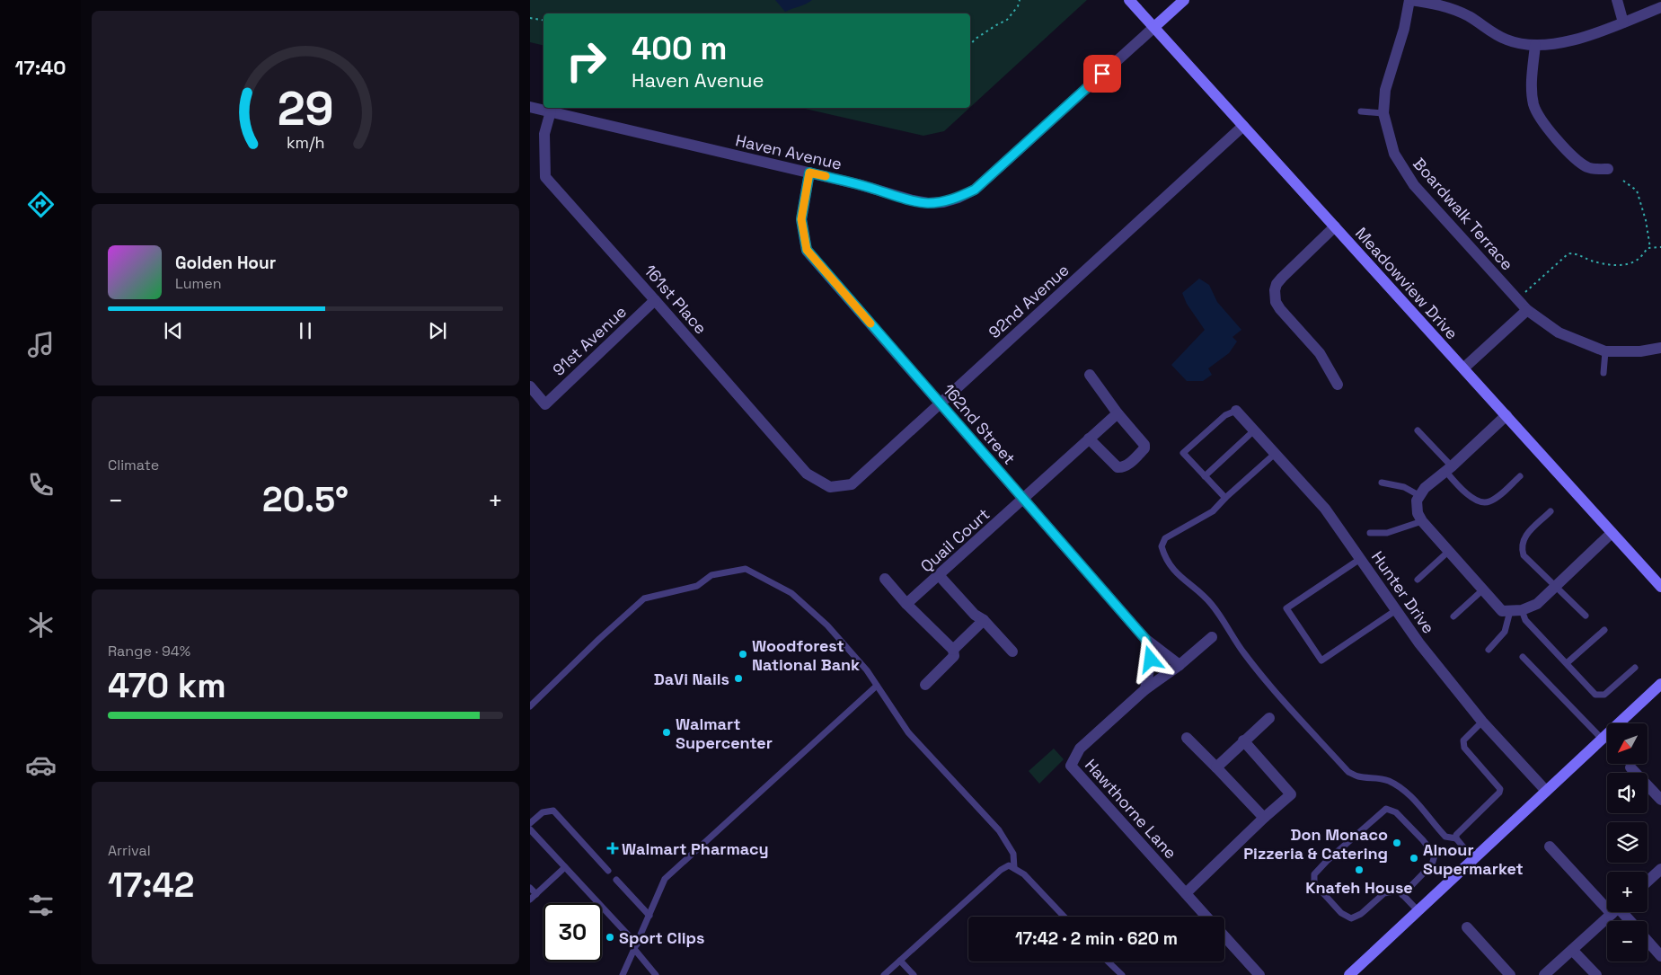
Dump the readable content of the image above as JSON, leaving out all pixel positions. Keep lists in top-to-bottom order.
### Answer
{
  "streets": {
    "street": [
      "Haven Avenue",
      "Boardwalk Terrace",
      "Meadowview Drive",
      "161st Place",
      "92nd Avenue",
      "91st Avenue",
      "162nd Street",
      "Quail Court",
      "Hunter Drive",
      "Hawthorne Lane"
    ]
  },
  "crossings": [
    ["Haven Avenue", "Meadowview Drive"],
    ["Haven Avenue", "161st Place"],
    ["Haven Avenue", "162nd Street"],
    ["Meadowview Drive", "92nd Avenue"],
    ["161st Place", "92nd Avenue"],
    ["161st Place", "91st Avenue"],
    ["92nd Avenue", "162nd Street"],
    ["162nd Street", "Quail Court"],
    ["162nd Street", "Hawthorne Lane"]
  ],
  "places": {
    "other": [
      "Woodforest National Bank",
      "DaVi Nails",
      "Walmart Supercenter",
      "Don Monaco Pizzeria & Catering",
      "Alnour Supermarket",
      "Knafeh House",
      "Sport Clips"
    ],
    "health": ["Walmart Pharmacy"]
  },
  "north": "bottom left",
  "page": {
    "tabs": "17:40",
    "turn": ["400 m", "Haven Avenue"],
    "song": ["Golden Hour", "Lumen"],
    "tile": [
      "Climate",
      ["Range · 94%", "470 km"],
      ["Arrival", "17:42"]
    ],
    "heat": ["−", "20.5°", "+"],
    "map_buttons": ["+", "−"],
    "limit": "30",
    "trip": "17:42 · 2 min · 620 m",
    "gauge": ["29", "km/h"]
  }
}
